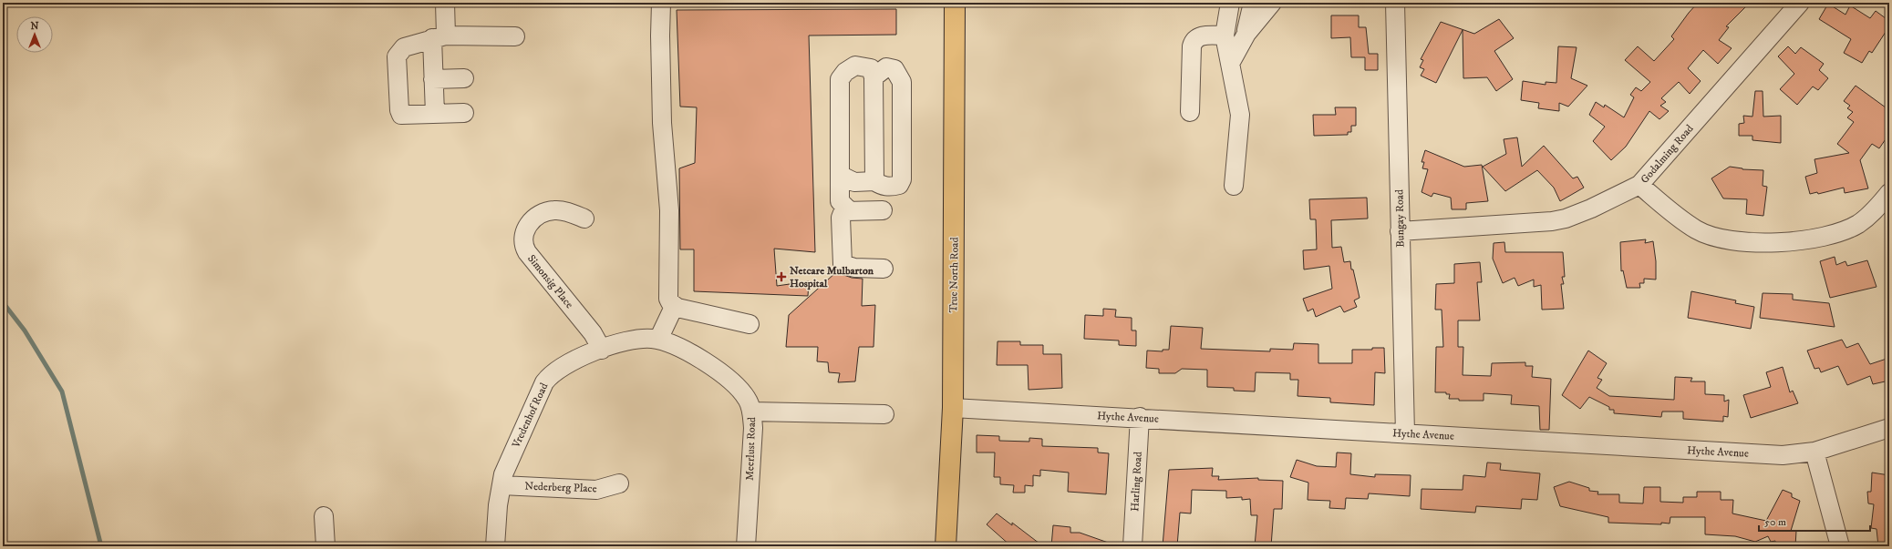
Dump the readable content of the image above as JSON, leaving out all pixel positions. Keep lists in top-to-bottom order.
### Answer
{
  "streets": {
    "main road": ["True North Road"],
    "street": [
      "Godalming Road",
      "Bungay Road",
      "Simonsig Place",
      "Vredenhof Road",
      "Hythe Avenue",
      "Meerlust Road",
      "Harling Road",
      "Nederberg Place"
    ]
  },
  "crossings": [
    ["Godalming Road", "Bungay Road"],
    ["Bungay Road", "Hythe Avenue"],
    ["True North Road", "Hythe Avenue"],
    ["Simonsig Place", "Vredenhof Road"],
    ["Vredenhof Road", "Meerlust Road"],
    ["Vredenhof Road", "Nederberg Place"],
    ["Hythe Avenue", "Harling Road"]
  ],
  "places": {
    "health": ["Netcare Mulbarton Hospital"]
  },
  "scale_bar": "50 m",
  "north": "top"
}
